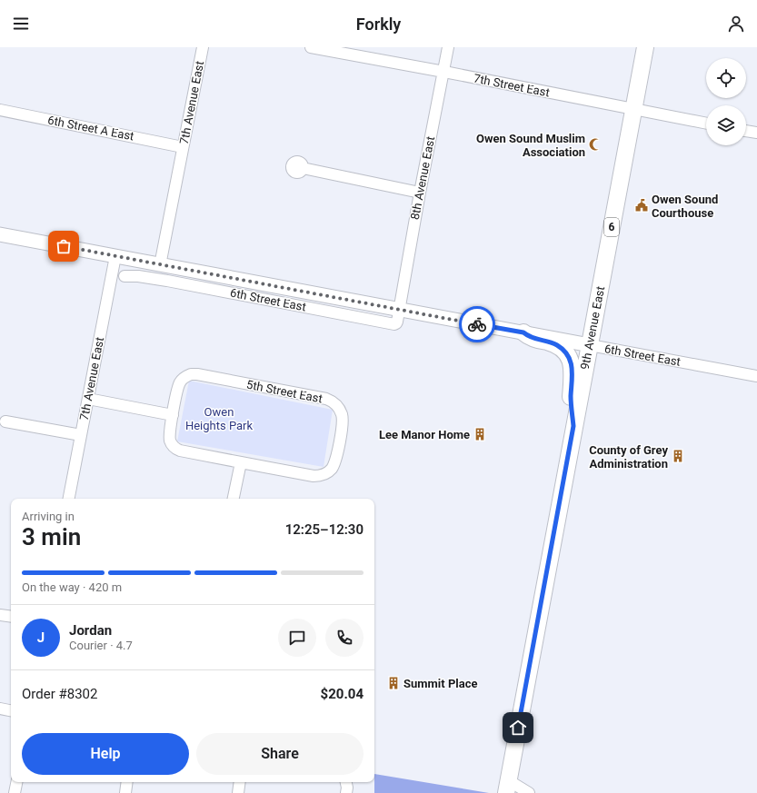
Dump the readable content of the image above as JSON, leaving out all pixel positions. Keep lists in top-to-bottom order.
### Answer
{
  "streets": {
    "highway": ["6", "9th Avenue East"],
    "main road": ["6th Street East"],
    "street": [
      "7th Street East",
      "7th Avenue East",
      "6th Street A East",
      "8th Avenue East",
      "5th Street East"
    ]
  },
  "crossings": [
    ["7th Street East", "8th Avenue East"],
    ["7th Street East", "9th Avenue East"],
    ["7th Avenue East", "6th Street A East"],
    ["7th Avenue East", "6th Street East"],
    ["8th Avenue East", "6th Street East"],
    ["6th Street East", "9th Avenue East"]
  ],
  "parks": ["Owen Heights Park"],
  "places": {
    "mosque": ["Owen Sound Muslim Association"],
    "public building": ["Owen Sound Courthouse"],
    "building": ["Lee Manor Home", "County of Grey Administration", "Summit Place"]
  },
  "page": {
    "header": "Forkly",
    "heading": ["3 min", "Arriving in", "12:25–12:30"],
    "panel": [
      "Jordan",
      "Courier · 4.7",
      "Order #8302",
      "$20.04"
    ],
    "bar": "On the way · 420 m",
    "round": "J",
    "buttons": ["Help", "Share"]
  }
}
